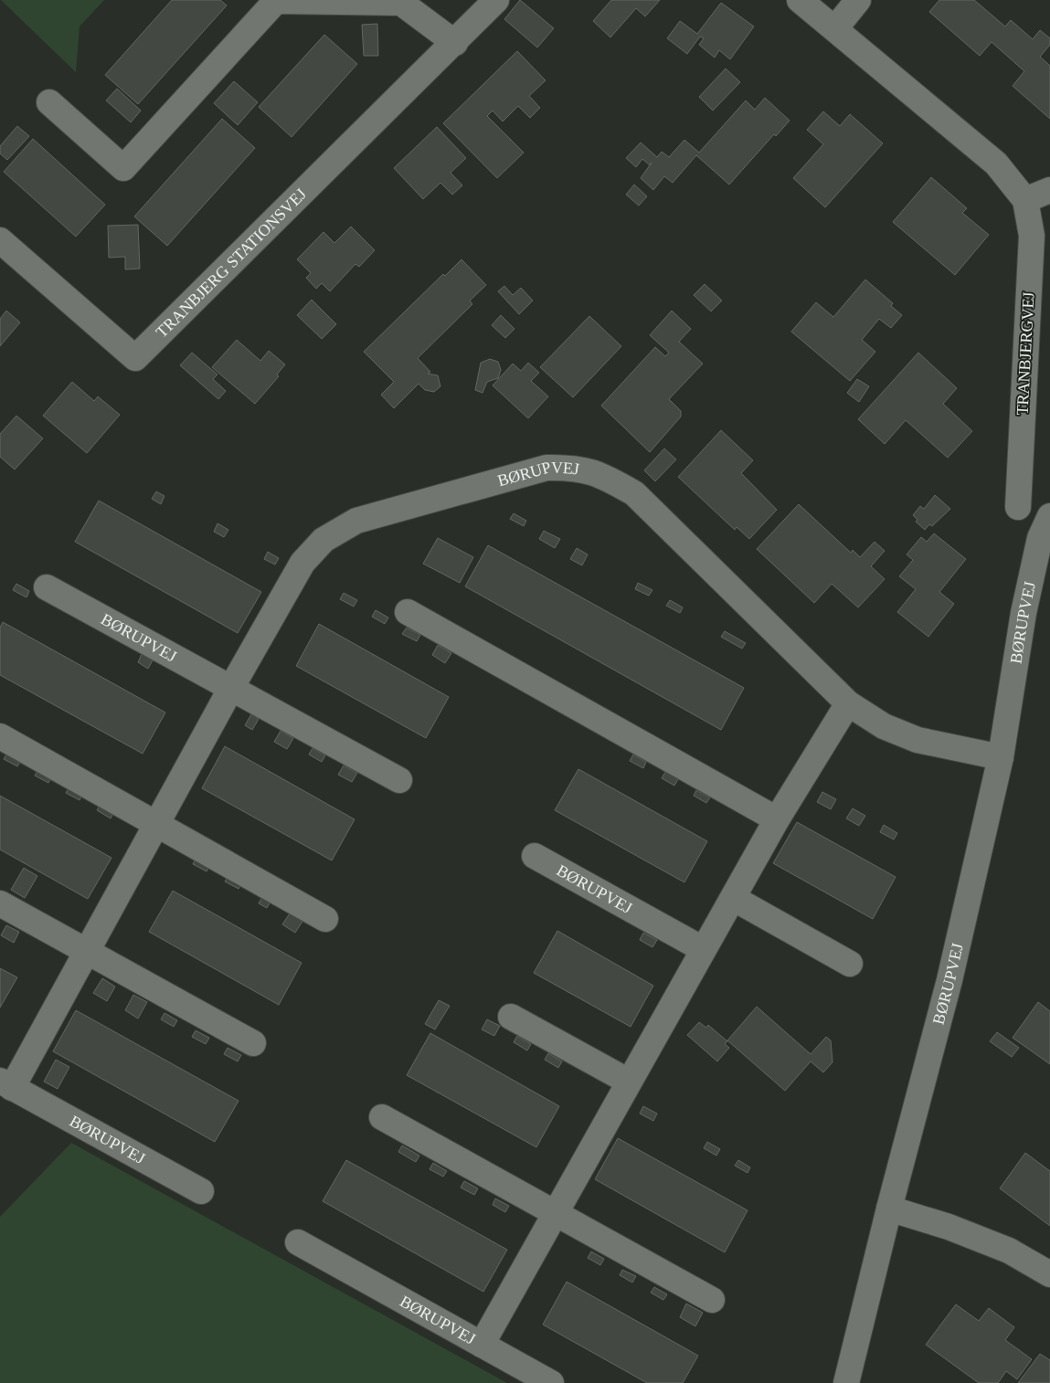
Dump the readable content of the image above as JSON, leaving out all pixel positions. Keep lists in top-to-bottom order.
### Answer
{
  "streets": {
    "street": ["TRANBJERG STATIONSVEJ", "TRANBJERGVEJ", "BØRUPVEJ"]
  }
}
